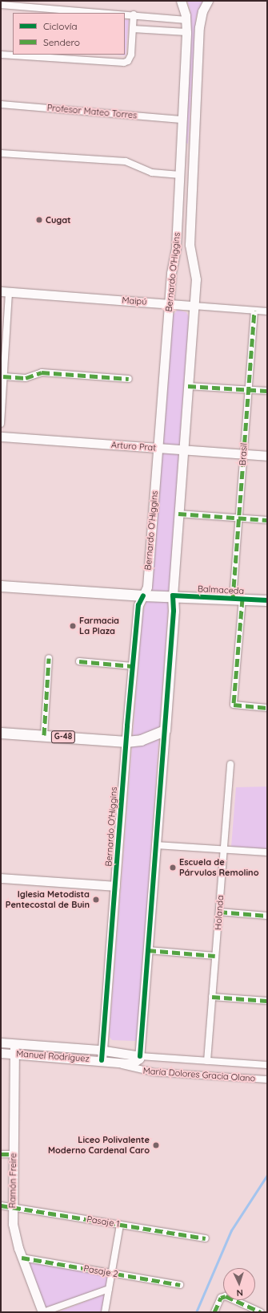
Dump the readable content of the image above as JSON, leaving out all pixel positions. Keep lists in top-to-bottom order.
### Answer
{
  "streets": {
    "main road": ["Bernardo O'Higgins", "Balmaceda", "G-48"],
    "street": [
      "Profesor Mateo Torres",
      "Maipú",
      "Arturo Prat",
      "Brasil",
      "Holanda",
      "Manuel Rodríguez",
      "María Dolores Gracia Olano",
      "Ramón Freire",
      "Pasaje 1",
      "Pasaje 2"
    ]
  },
  "crossings": [
    ["Profesor Mateo Torres", "Bernardo O'Higgins"],
    ["Bernardo O'Higgins", "Maipú"],
    ["Bernardo O'Higgins", "Arturo Prat"],
    ["Bernardo O'Higgins", "Balmaceda"],
    ["Bernardo O'Higgins", "G-48"],
    ["Bernardo O'Higgins", "Manuel Rodríguez"],
    ["Maipú", "Brasil"],
    ["Arturo Prat", "Brasil"],
    ["Brasil", "Balmaceda"],
    ["Holanda", "Manuel Rodríguez"],
    ["Manuel Rodríguez", "María Dolores Gracia Olano"],
    ["Manuel Rodríguez", "Ramón Freire"],
    ["Ramón Freire", "Pasaje 1"],
    ["Ramón Freire", "Pasaje 2"]
  ],
  "places": [
    "Cugat",
    "Farmacia La Plaza",
    "Escuela de Párvulos Remolino",
    "Iglesia Metodista Pentecostal de Buin",
    "Liceo Polivalente Moderno Cardenal Caro"
  ],
  "legend": ["Ciclovía", "Sendero"],
  "north": "bottom"
}
